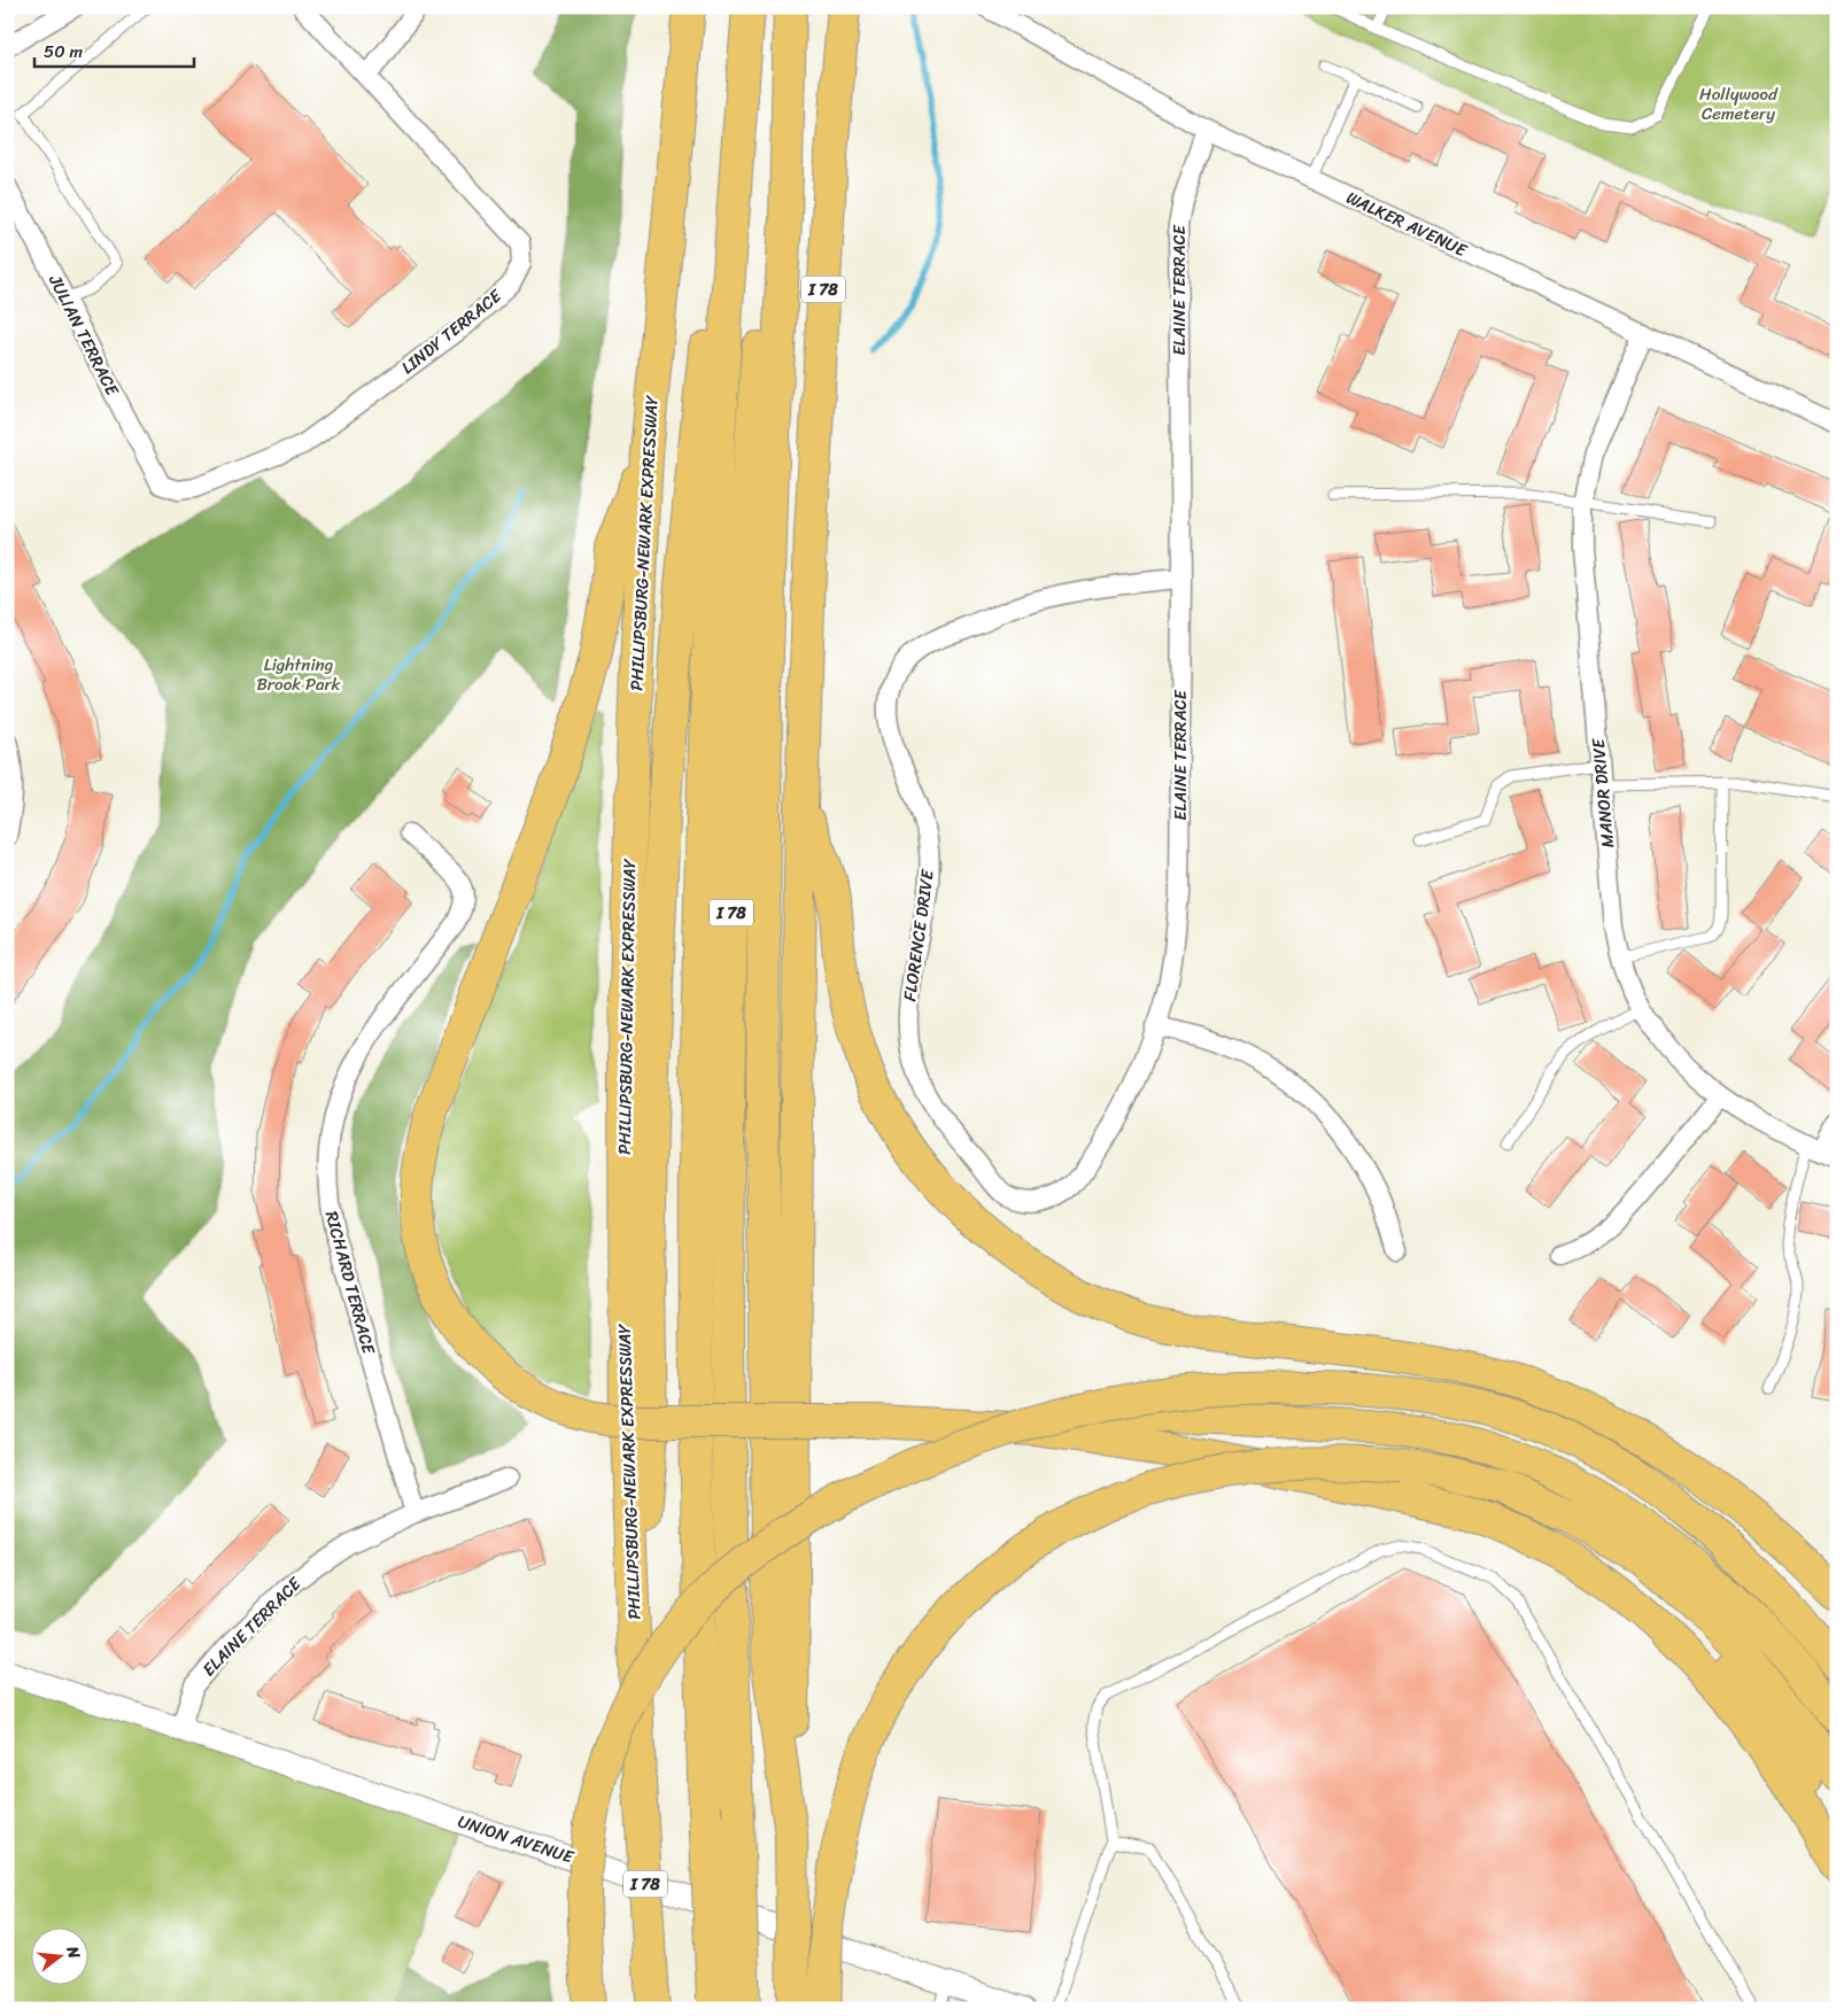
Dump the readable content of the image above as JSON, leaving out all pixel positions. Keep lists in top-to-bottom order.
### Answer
{
  "streets": {
    "highway": ["I 78", "PHILLIPSBURG-NEWARK EXPRESSWAY"],
    "street": [
      "WALKER AVENUE",
      "ELAINE TERRACE",
      "LINDY TERRACE",
      "JULIAN TERRACE",
      "MANOR DRIVE",
      "FLORENCE DRIVE",
      "RICHARD TERRACE",
      "UNION AVENUE"
    ]
  },
  "crossings": [
    ["WALKER AVENUE", "ELAINE TERRACE"],
    ["WALKER AVENUE", "MANOR DRIVE"],
    ["ELAINE TERRACE", "FLORENCE DRIVE"],
    ["ELAINE TERRACE", "RICHARD TERRACE"],
    ["ELAINE TERRACE", "UNION AVENUE"],
    ["LINDY TERRACE", "JULIAN TERRACE"]
  ],
  "parks": ["Hollywood Cemetery", "Lightning Brook Park"],
  "scale_bar": "50 m",
  "north": "right"
}
